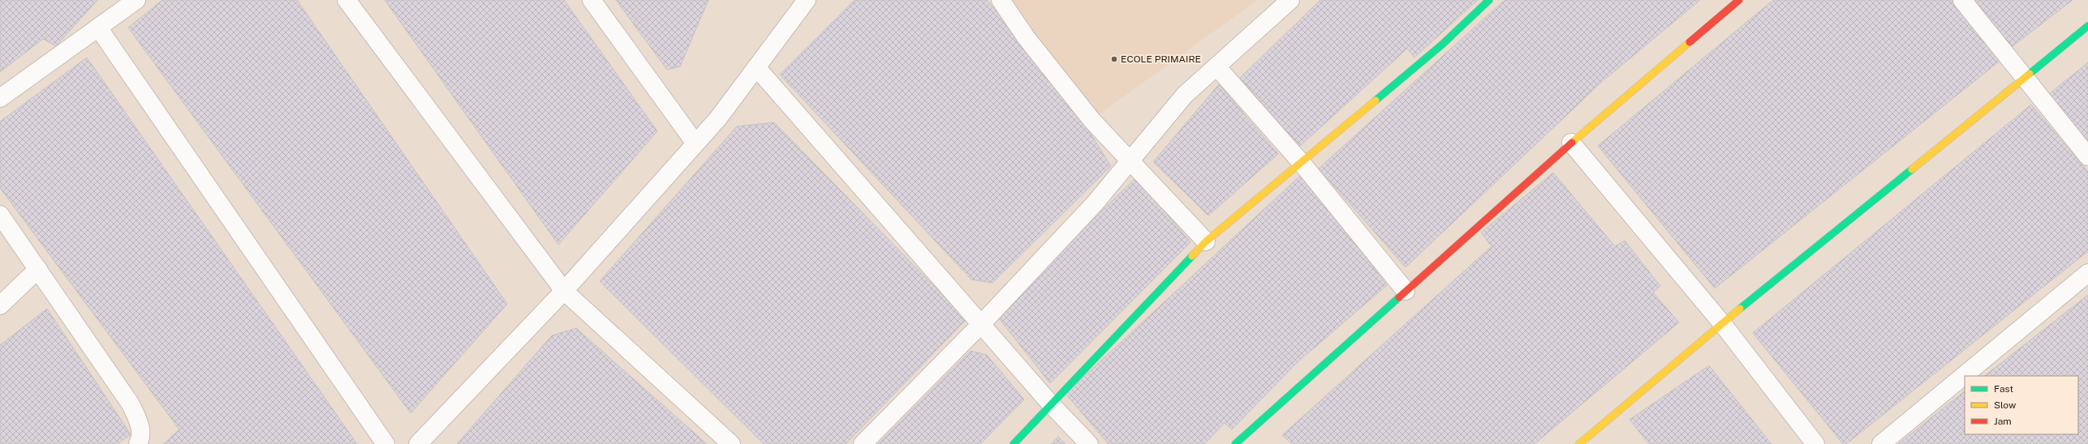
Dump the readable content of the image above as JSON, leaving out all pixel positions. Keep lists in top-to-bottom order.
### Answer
{
  "places": ["ECOLE PRIMAIRE"],
  "legend": ["Fast", "Slow", "Jam"]
}
